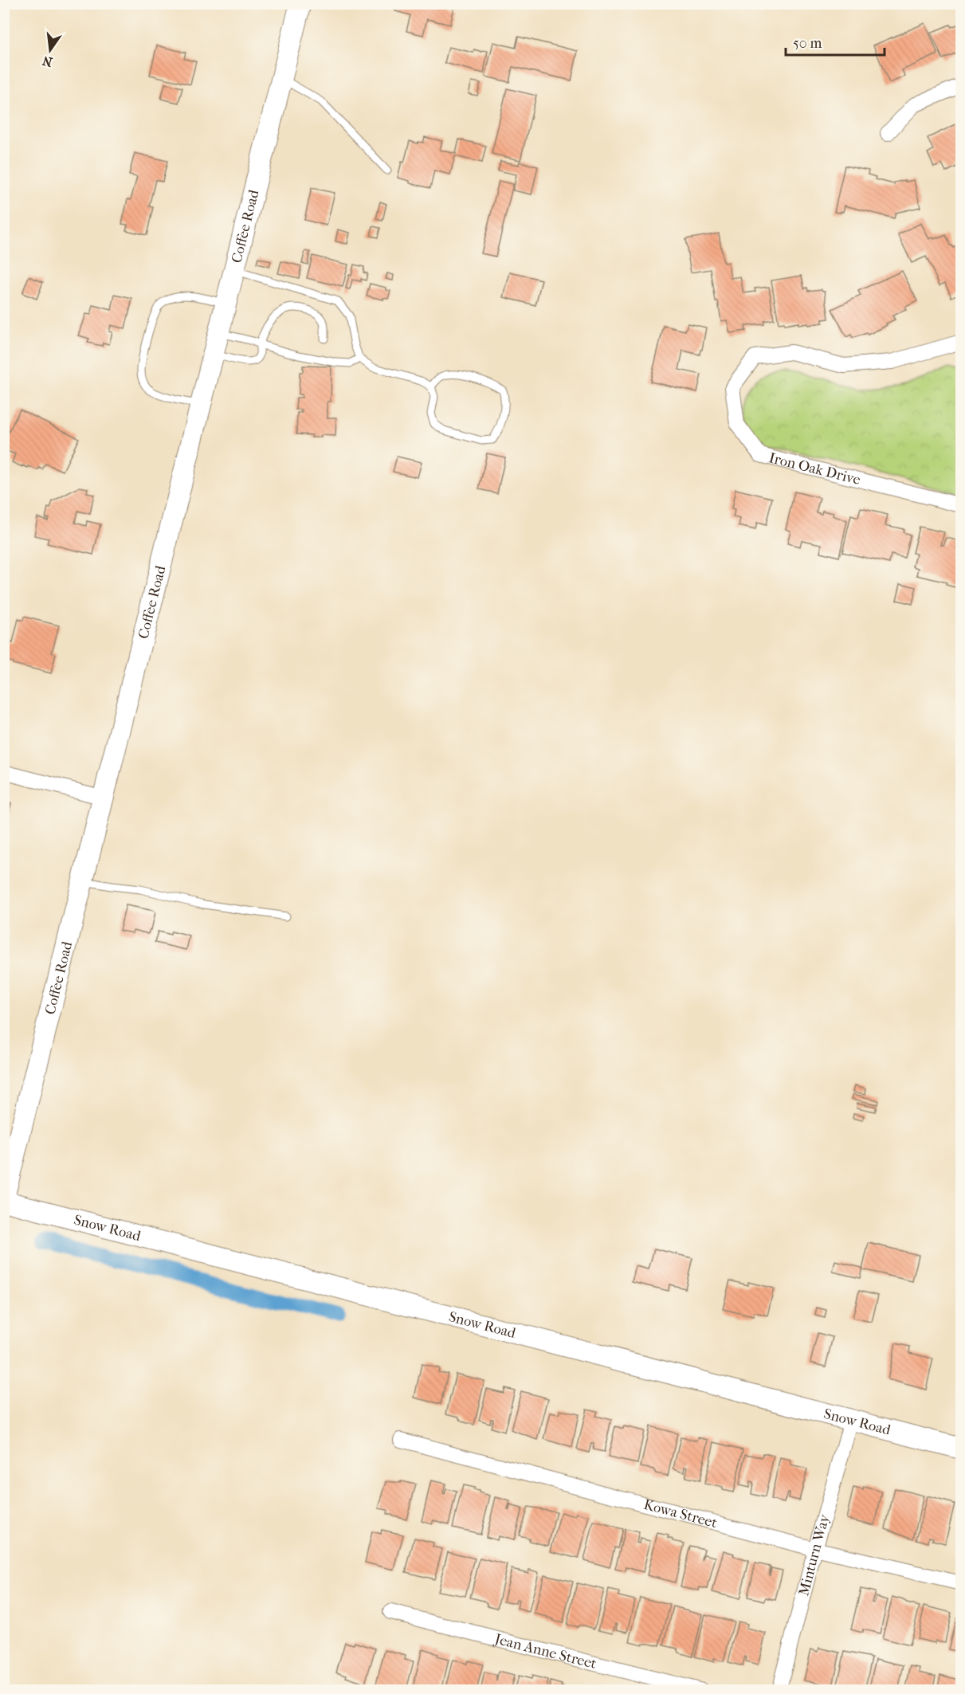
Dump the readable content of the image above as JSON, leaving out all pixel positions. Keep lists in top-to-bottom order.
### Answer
{
  "streets": {
    "main road": ["Coffee Road", "Snow Road"],
    "street": [
      "Iron Oak Drive",
      "Kowa Street",
      "Minturn Way",
      "Jean Anne Street"
    ]
  },
  "crossings": [
    ["Coffee Road", "Snow Road"],
    ["Snow Road", "Minturn Way"],
    ["Kowa Street", "Minturn Way"]
  ],
  "scale_bar": "50 m",
  "north": "bottom"
}
